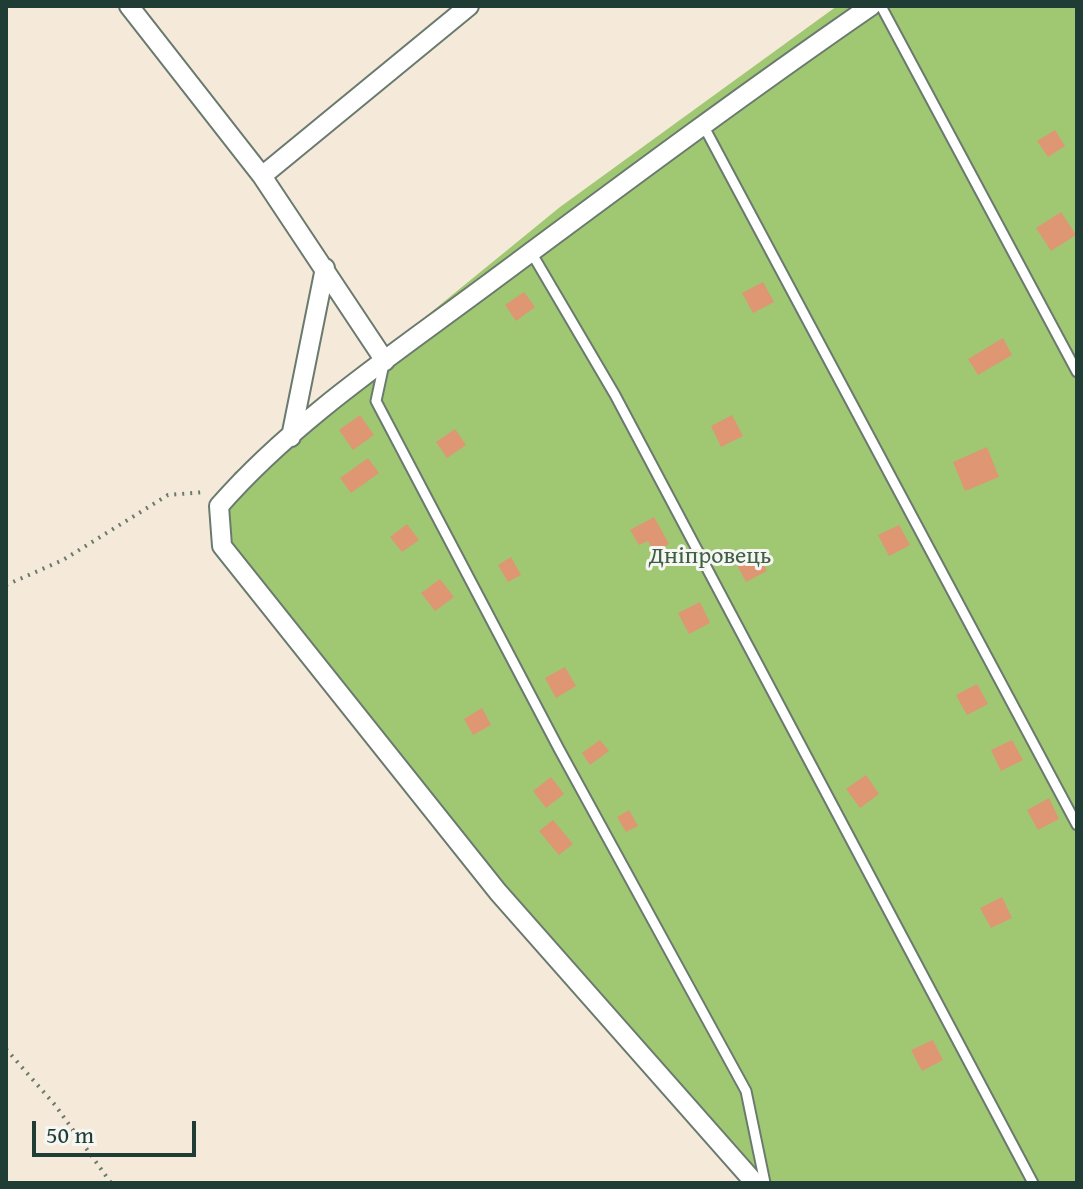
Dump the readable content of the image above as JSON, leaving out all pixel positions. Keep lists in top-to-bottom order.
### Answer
{
  "parks": ["Дніпровець"],
  "scale_bar": "50 m"
}
